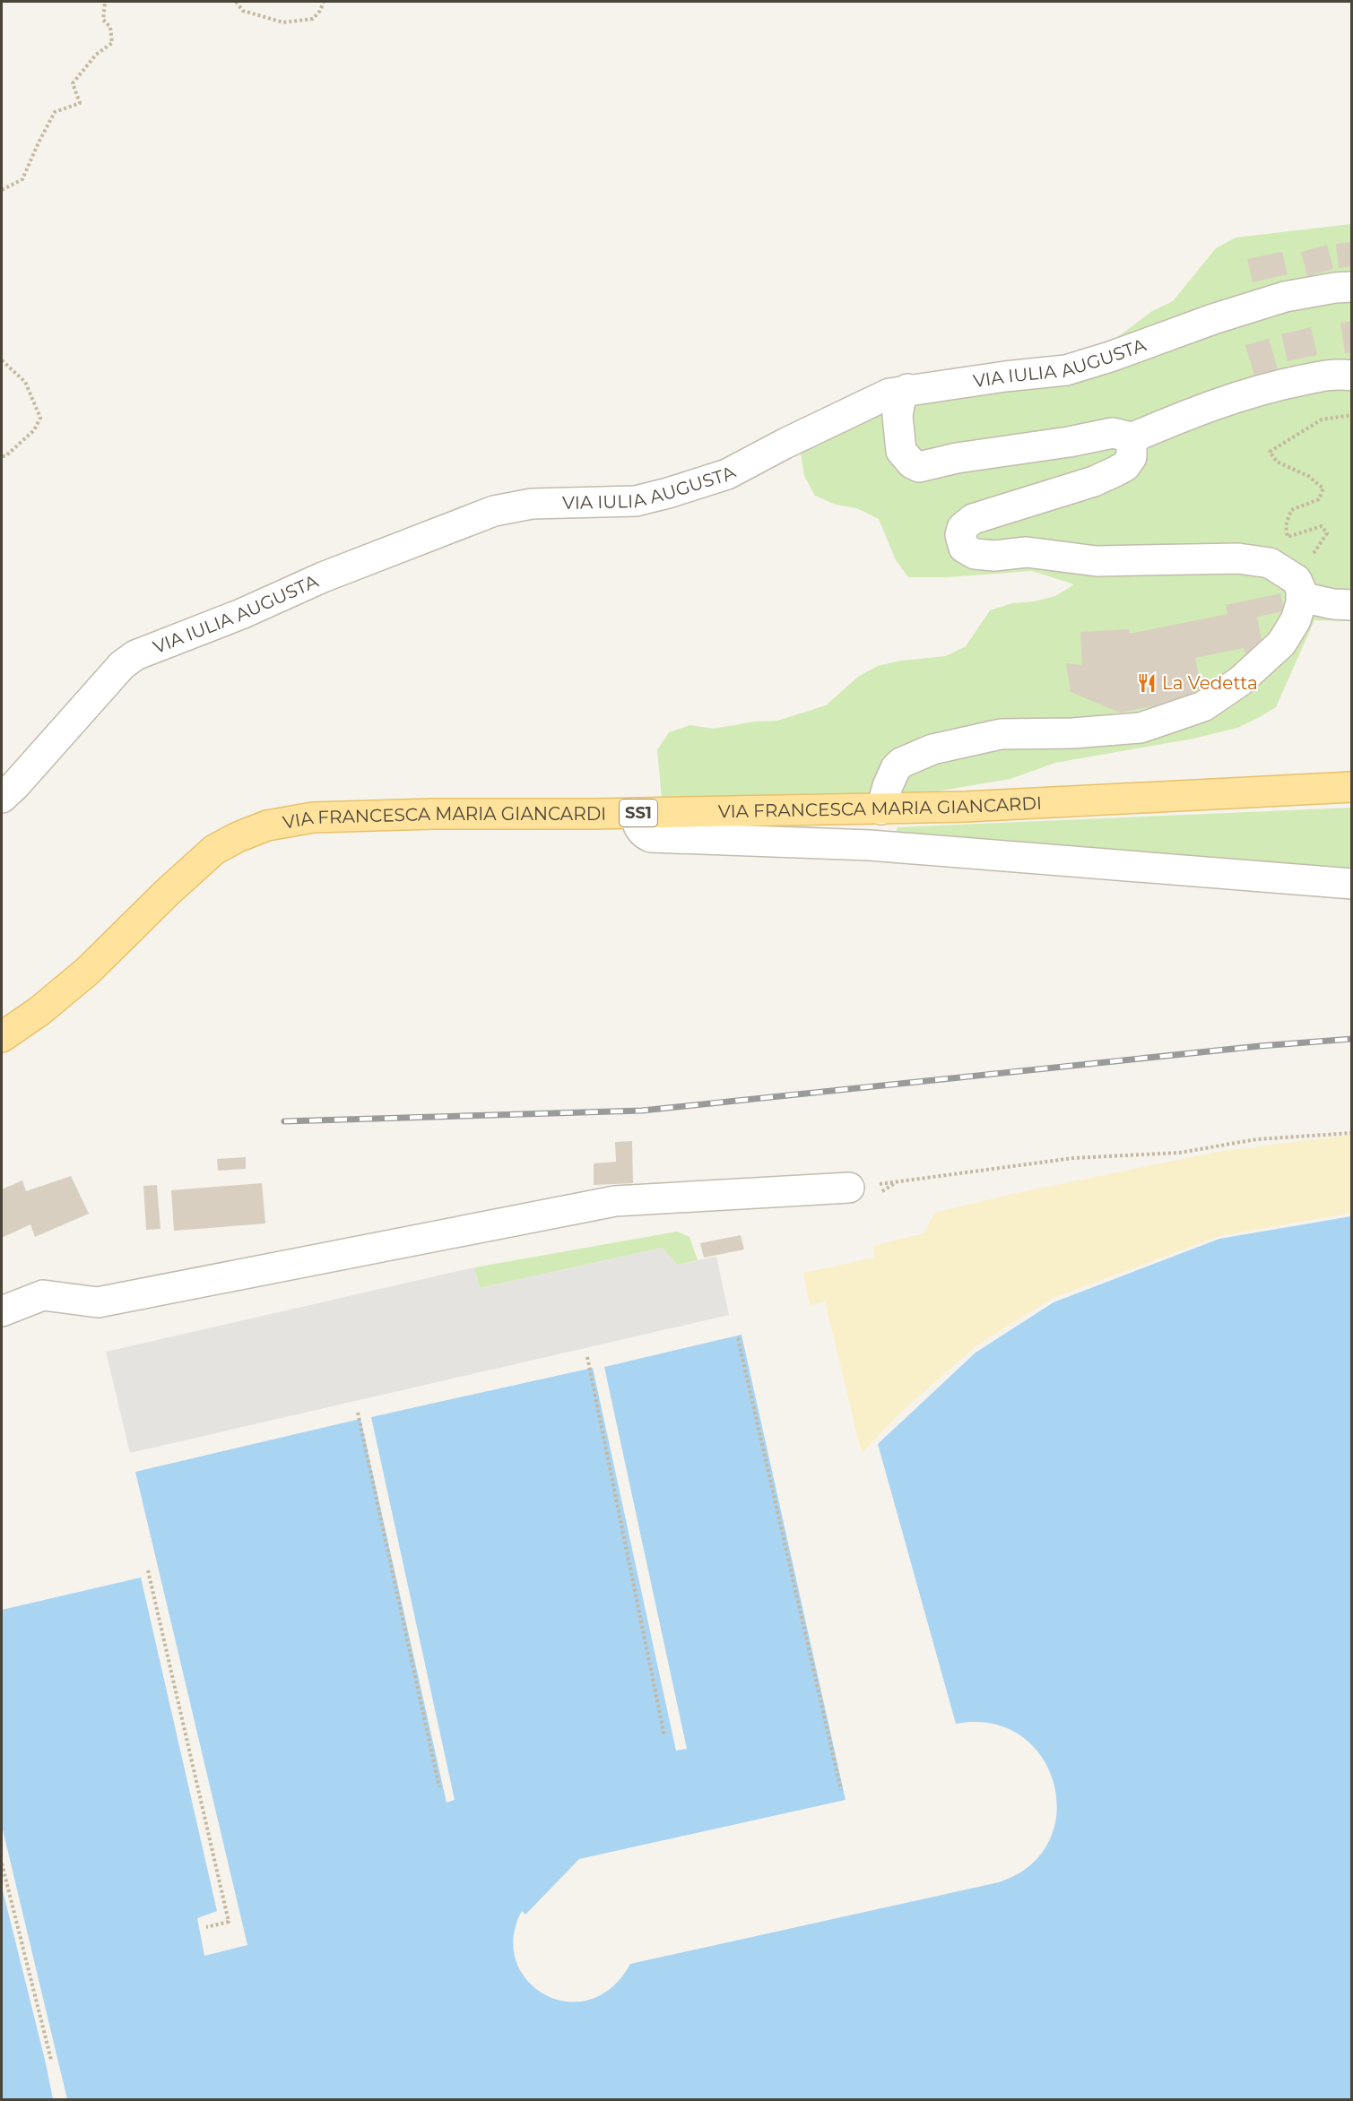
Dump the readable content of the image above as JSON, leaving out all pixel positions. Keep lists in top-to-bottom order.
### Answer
{
  "streets": {
    "main road": ["VIA FRANCESCA MARIA GIANCARDI", "SS1"],
    "street": ["VIA IULIA AUGUSTA"]
  },
  "places": {
    "restaurant": ["La Vedetta"]
  }
}
